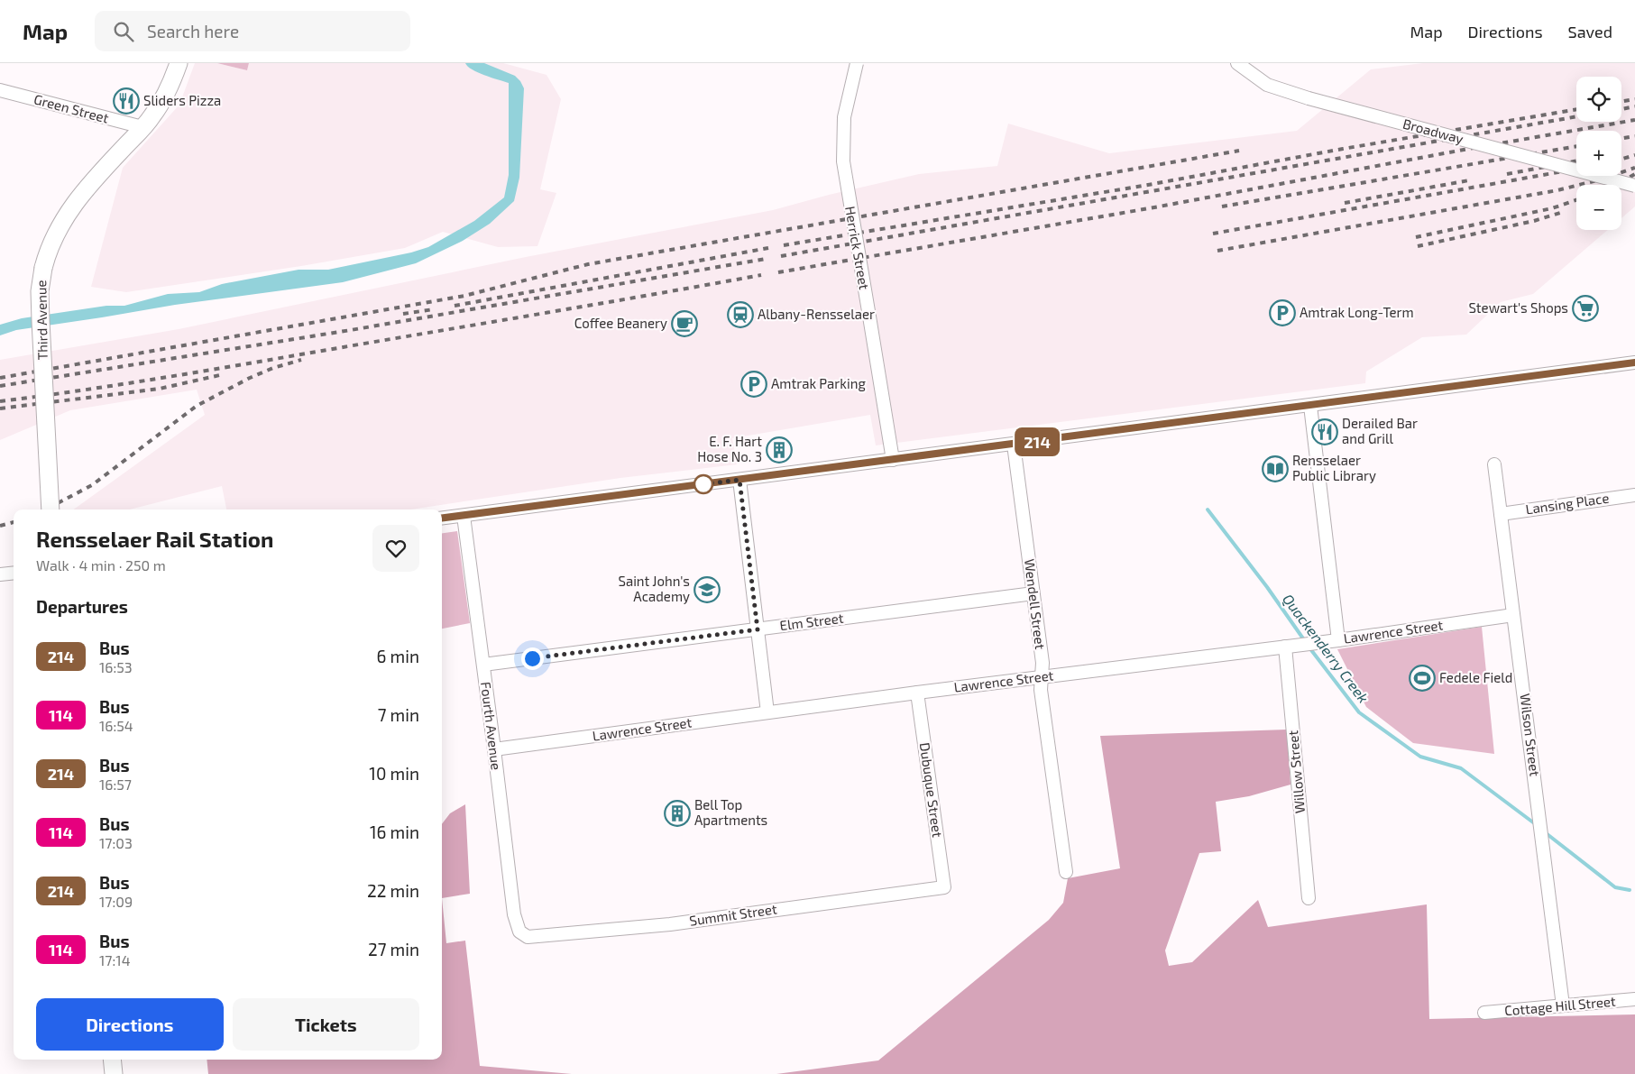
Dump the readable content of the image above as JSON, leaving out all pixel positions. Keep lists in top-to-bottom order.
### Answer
{
  "streets": {
    "main road": ["Third Avenue"],
    "street": [
      "Green Street",
      "Broadway",
      "Herrick Street",
      "Lansing Place",
      "Wendell Street",
      "Elm Street",
      "Lawrence Street",
      "Fourth Avenue",
      "Wilson Street",
      "Willow Street",
      "Dubuque Street",
      "Summit Street",
      "Cottage Hill Street"
    ]
  },
  "crossings": [
    ["Green Street", "Third Avenue"],
    ["Lansing Place", "Wilson Street"],
    ["Wendell Street", "Elm Street"],
    ["Wendell Street", "Lawrence Street"],
    ["Elm Street", "Fourth Avenue"],
    ["Lawrence Street", "Fourth Avenue"],
    ["Lawrence Street", "Wilson Street"],
    ["Lawrence Street", "Willow Street"],
    ["Lawrence Street", "Dubuque Street"],
    ["Fourth Avenue", "Summit Street"],
    ["Wilson Street", "Cottage Hill Street"],
    ["Dubuque Street", "Summit Street"]
  ],
  "water": ["Quackenderry Creek"],
  "places": {
    "restaurant": ["Sliders Pizza", "Derailed Bar and Grill"],
    "supermarket": ["Stewart's Shops"],
    "parking": ["Amtrak Long-Term", "Amtrak Parking"],
    "station": ["Albany-Rensselaer"],
    "cafe": ["Coffee Beanery"],
    "building": ["E. F. Hart Hose No. 3", "Bell Top Apartments"],
    "library": ["Rensselaer Public Library"],
    "school or university": ["Saint John's Academy"],
    "sports": ["Fedele Field"]
  },
  "lines": ["bus line 214"],
  "page": {
    "header": "Map",
    "search": "Search here",
    "nav": ["Map", "Directions", "Saved"],
    "on_map": "214",
    "map_buttons": ["+", "−"],
    "heading": [
      ["Rensselaer Rail Station", "Walk · 4 min · 250 m"],
      "Departures"
    ],
    "list": [
      {
        "mark": "214",
        "name": "Bus",
        "note": "16:53",
        "value": "6 min"
      },
      {
        "mark": "114",
        "name": "Bus",
        "note": "16:54",
        "value": "7 min"
      },
      {
        "mark": "214",
        "name": "Bus",
        "note": "16:57",
        "value": "10 min"
      },
      {
        "mark": "114",
        "name": "Bus",
        "note": "17:03",
        "value": "16 min"
      },
      {
        "mark": "214",
        "name": "Bus",
        "note": "17:09",
        "value": "22 min"
      },
      {
        "mark": "114",
        "name": "Bus",
        "note": "17:14",
        "value": "27 min"
      }
    ],
    "buttons": ["Directions", "Tickets"]
  }
}
